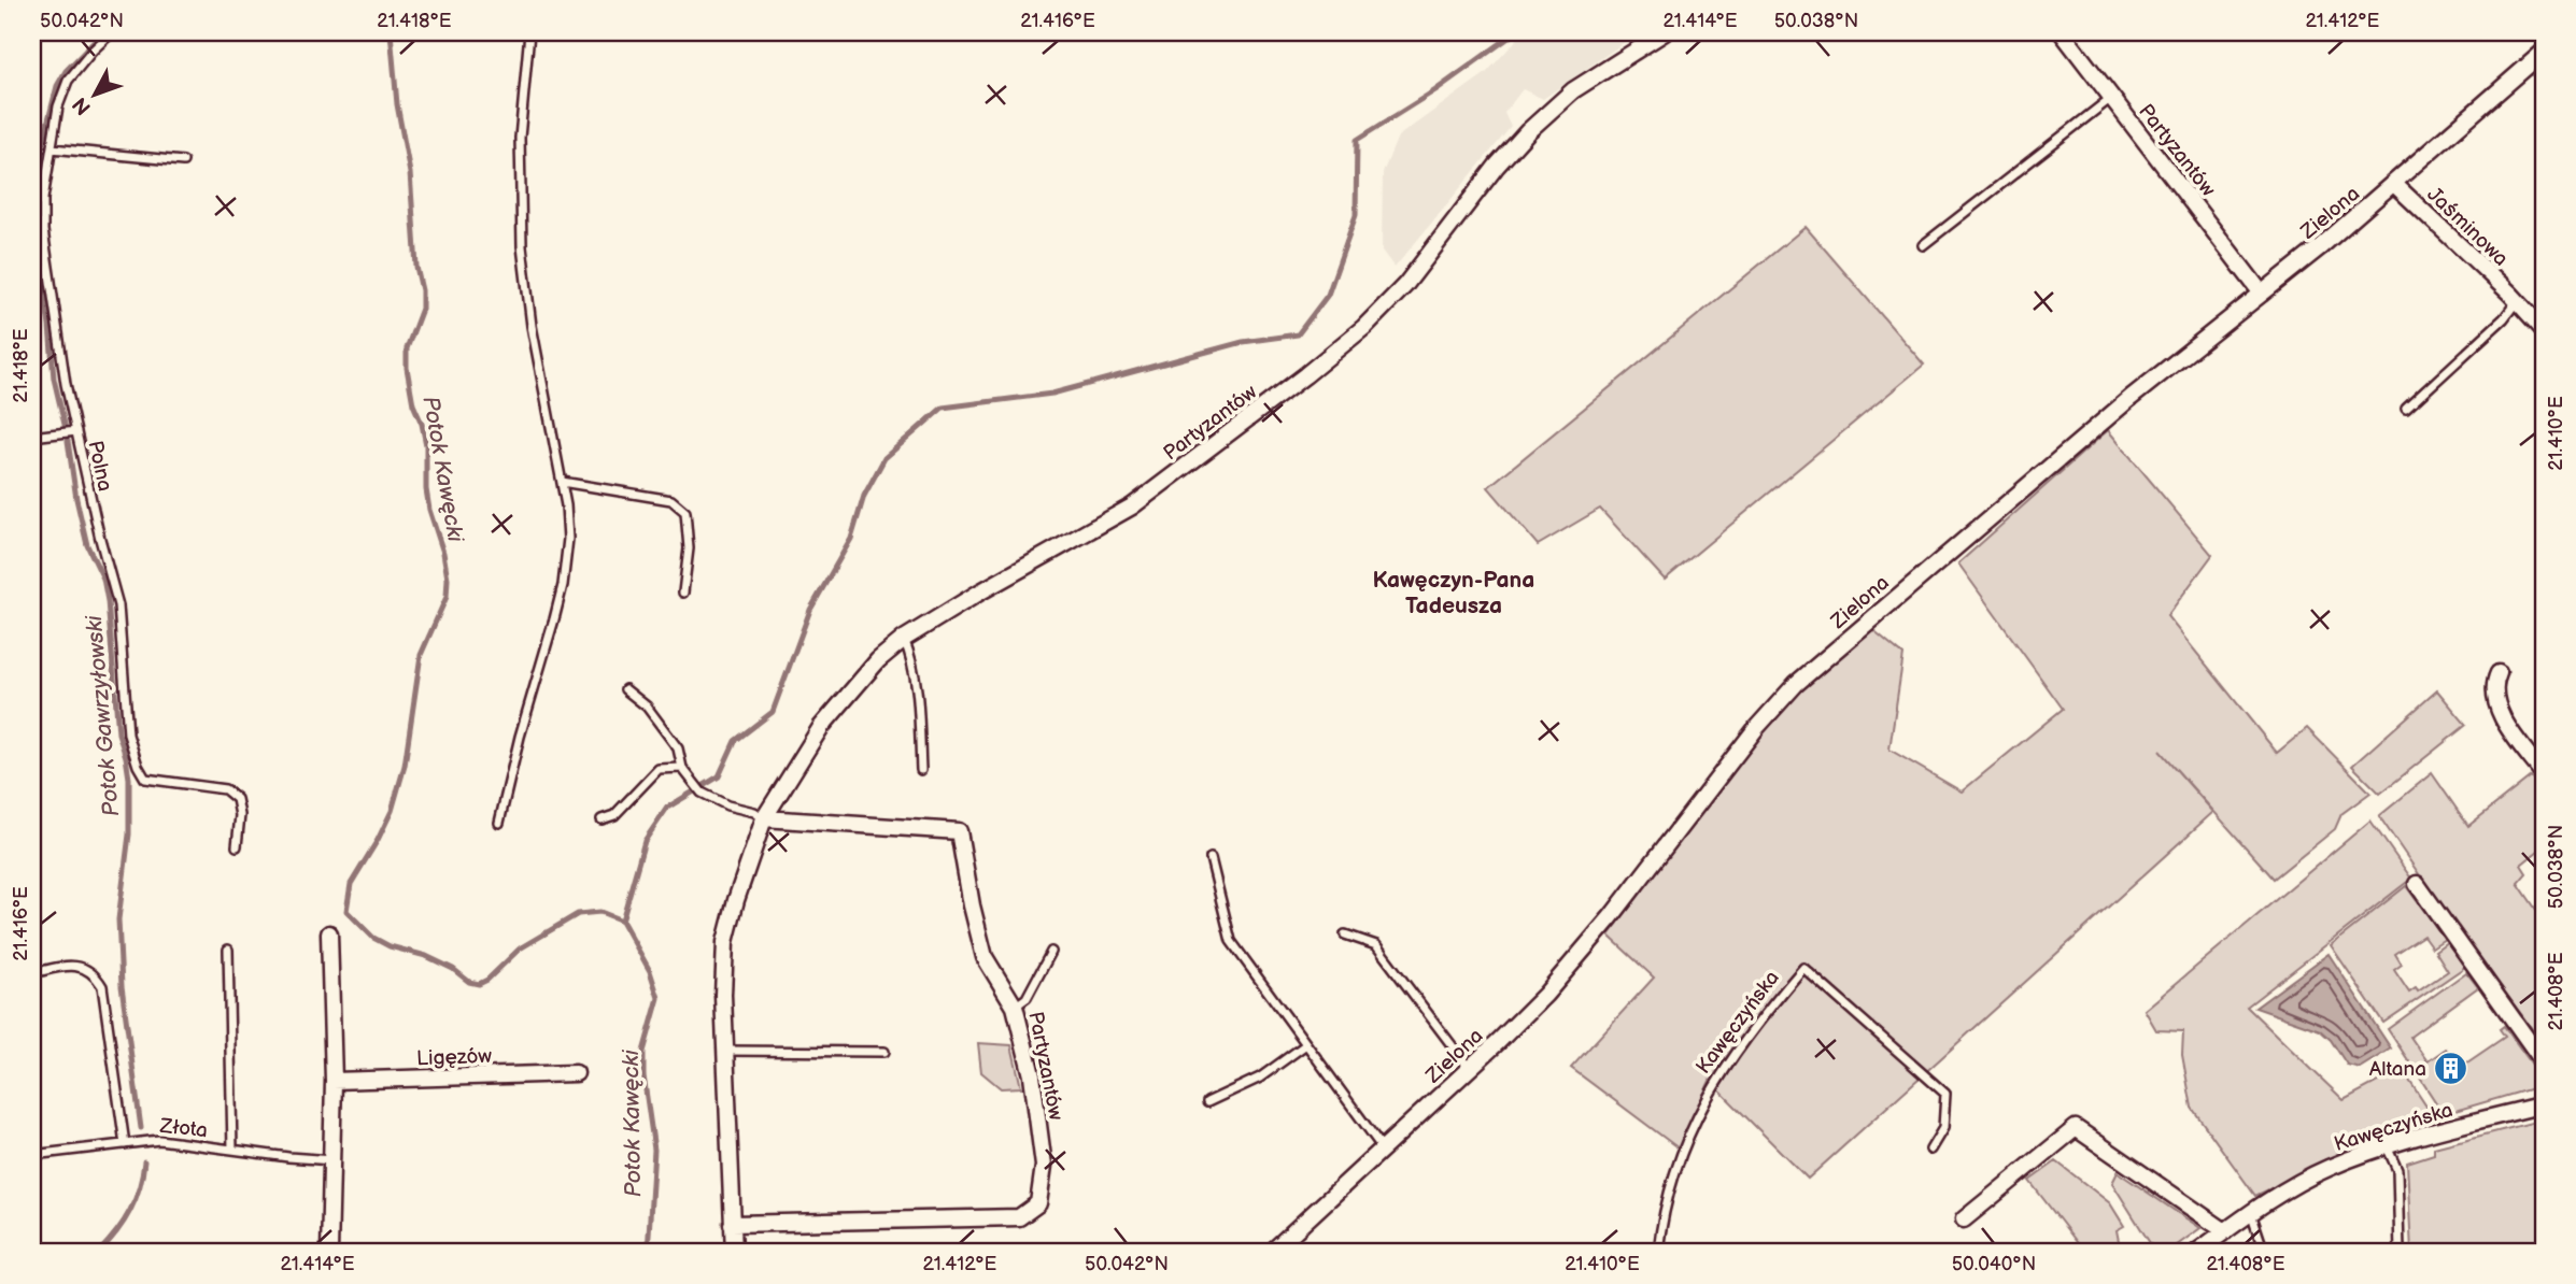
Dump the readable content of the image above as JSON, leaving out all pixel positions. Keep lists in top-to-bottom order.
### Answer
{
  "streets": {
    "street": [
      "Partyzantów",
      "Zielona",
      "Jaśminowa",
      "Kawęczyńska",
      "Ligęzów"
    ],
    "lane": ["Polna", "Złota"]
  },
  "crossings": [
    ["Partyzantów", "Zielona"],
    ["Zielona", "Jaśminowa"]
  ],
  "districts": ["Kawęczyn-Pana Tadeusza"],
  "water": ["Potok Kawęcki", "Potok Gawrzyłowski"],
  "places": {
    "building": ["Altana"]
  },
  "north": "bottom left",
  "coordinates": [
    "50.042°N",
    "21.418°E",
    "21.416°E",
    "21.414°E",
    "50.038°N",
    "21.412°E",
    "21.410°E",
    "21.408°E",
    "50.040°N"
  ]
}
